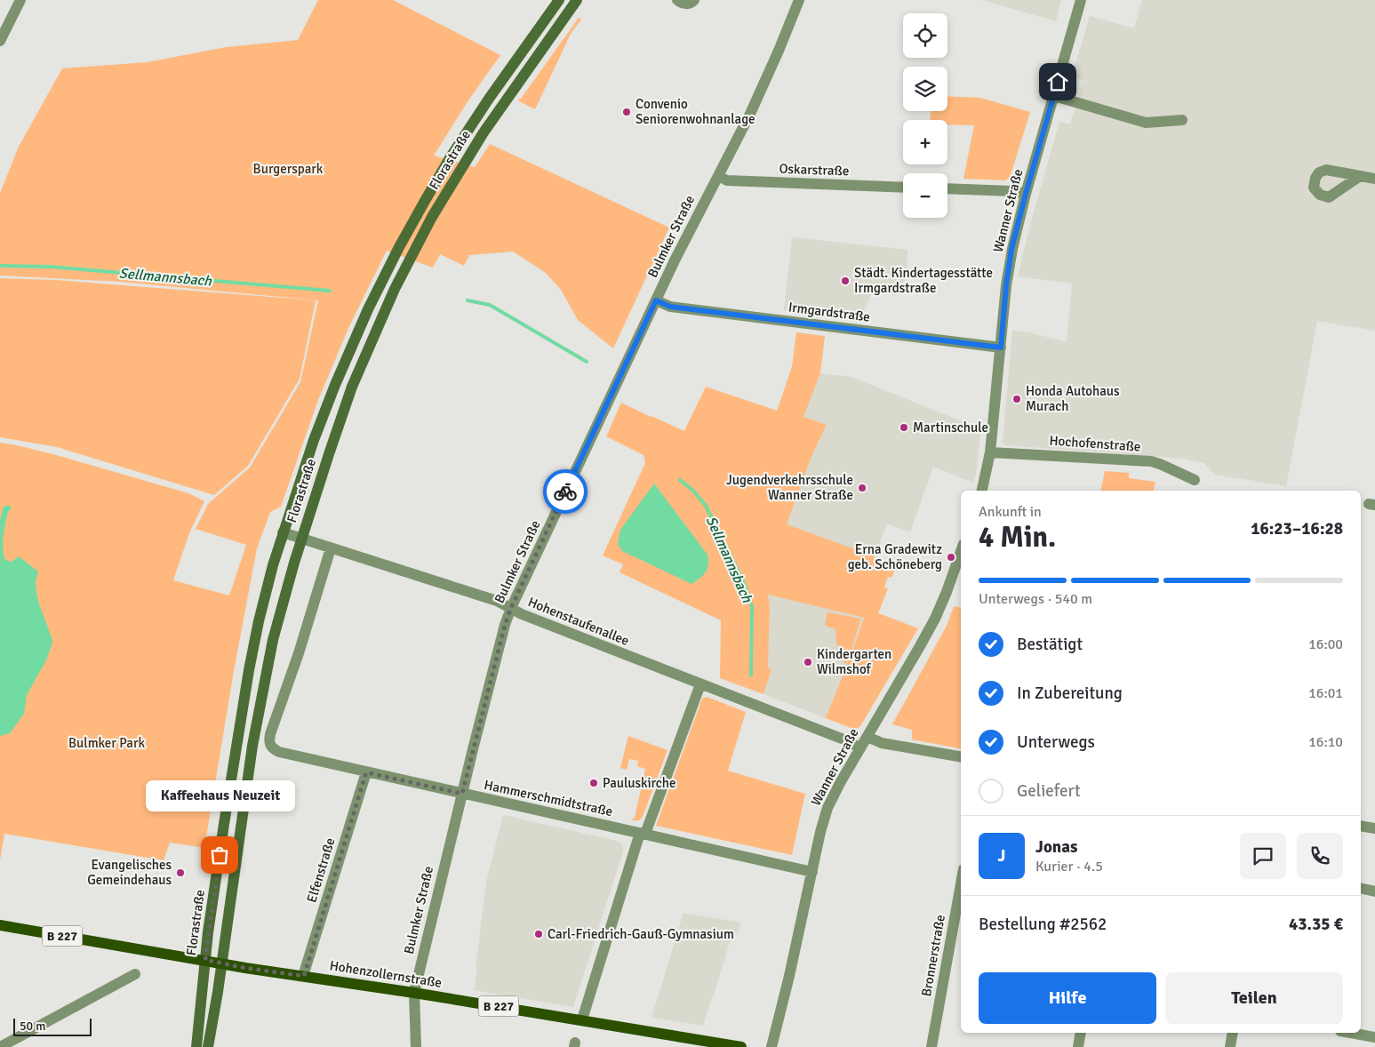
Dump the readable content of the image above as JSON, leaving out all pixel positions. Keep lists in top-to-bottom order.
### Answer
{
  "streets": {
    "main road": ["Florastraße", "B 227", "Hohenzollernstraße"],
    "street": [
      "Oskarstraße",
      "Wanner Straße",
      "Bulmker Straße",
      "Irmgardstraße",
      "Hochofenstraße",
      "Hohenstaufenallee",
      "Hammerschmidtstraße",
      "Elfenstraße",
      "Bronnerstraße"
    ]
  },
  "crossings": [
    ["Florastraße", "Hohenstaufenallee"],
    ["Florastraße", "Hohenzollernstraße"],
    ["Oskarstraße", "Bulmker Straße"],
    ["Wanner Straße", "Irmgardstraße"],
    ["Wanner Straße", "Hochofenstraße"],
    ["Wanner Straße", "Hohenstaufenallee"],
    ["Wanner Straße", "Hammerschmidtstraße"],
    ["Bulmker Straße", "Irmgardstraße"],
    ["Bulmker Straße", "Hohenstaufenallee"],
    ["Bulmker Straße", "Hammerschmidtstraße"],
    ["Bulmker Straße", "Hohenzollernstraße"],
    ["Hohenstaufenallee", "Hammerschmidtstraße"],
    ["Hammerschmidtstraße", "Elfenstraße"],
    ["Elfenstraße", "Hohenzollernstraße"]
  ],
  "water": ["Sellmannsbach"],
  "parks": ["Burgerspark", "Bulmker Park"],
  "places": [
    "Convenio Seniorenwohnanlage",
    "Städt. Kindertagesstätte Irmgardstraße",
    "Honda Autohaus Murach",
    "Martinschule",
    "Jugendverkehrsschule Wanner Straße",
    "Erna Gradewitz geb. Schöneberg",
    "Kindergarten Wilmshof",
    "Pauluskirche",
    "Kaffeehaus Neuzeit",
    "Evangelisches Gemeindehaus",
    "Carl-Friedrich-Gauß-Gymnasium"
  ],
  "scale_bar": "50 m",
  "page": {
    "map_buttons": ["+", "−"],
    "heading": ["4 Min.", "Ankunft in", "16:23–16:28"],
    "panel": [
      "Jonas",
      "Kurier · 4.5",
      "Bestellung #2562",
      "43.35 €"
    ],
    "bar": "Unterwegs · 540 m",
    "list": [
      ["Bestätigt", "16:00"],
      ["In Zubereitung", "16:01"],
      ["Unterwegs", "16:10"],
      "Geliefert"
    ],
    "bubble": "Kaffeehaus Neuzeit",
    "round": "J",
    "buttons": ["Hilfe", "Teilen"],
    "scale": "50 m"
  }
}
